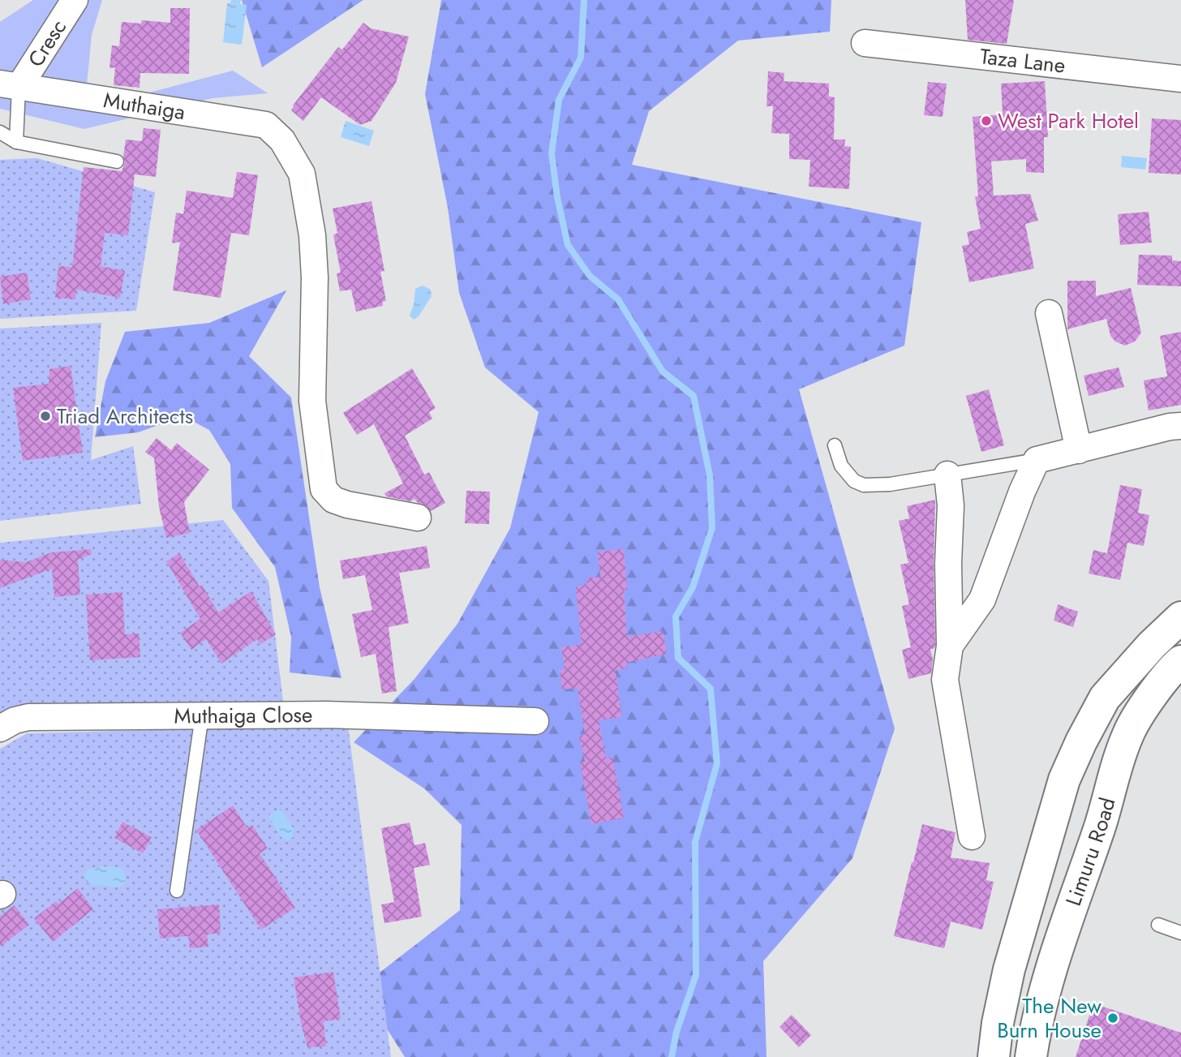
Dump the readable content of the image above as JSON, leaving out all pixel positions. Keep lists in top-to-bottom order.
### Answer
{
  "streets": {
    "main road": ["Limuru Road"],
    "street": [
      "Cresc",
      "Taza Lane",
      "Muthaiga",
      "Muthaiga Close"
    ]
  },
  "crossings": [
    ["Cresc", "Muthaiga"]
  ],
  "places": ["West Park Hotel", "Triad Architects", "The New Burn House"]
}
